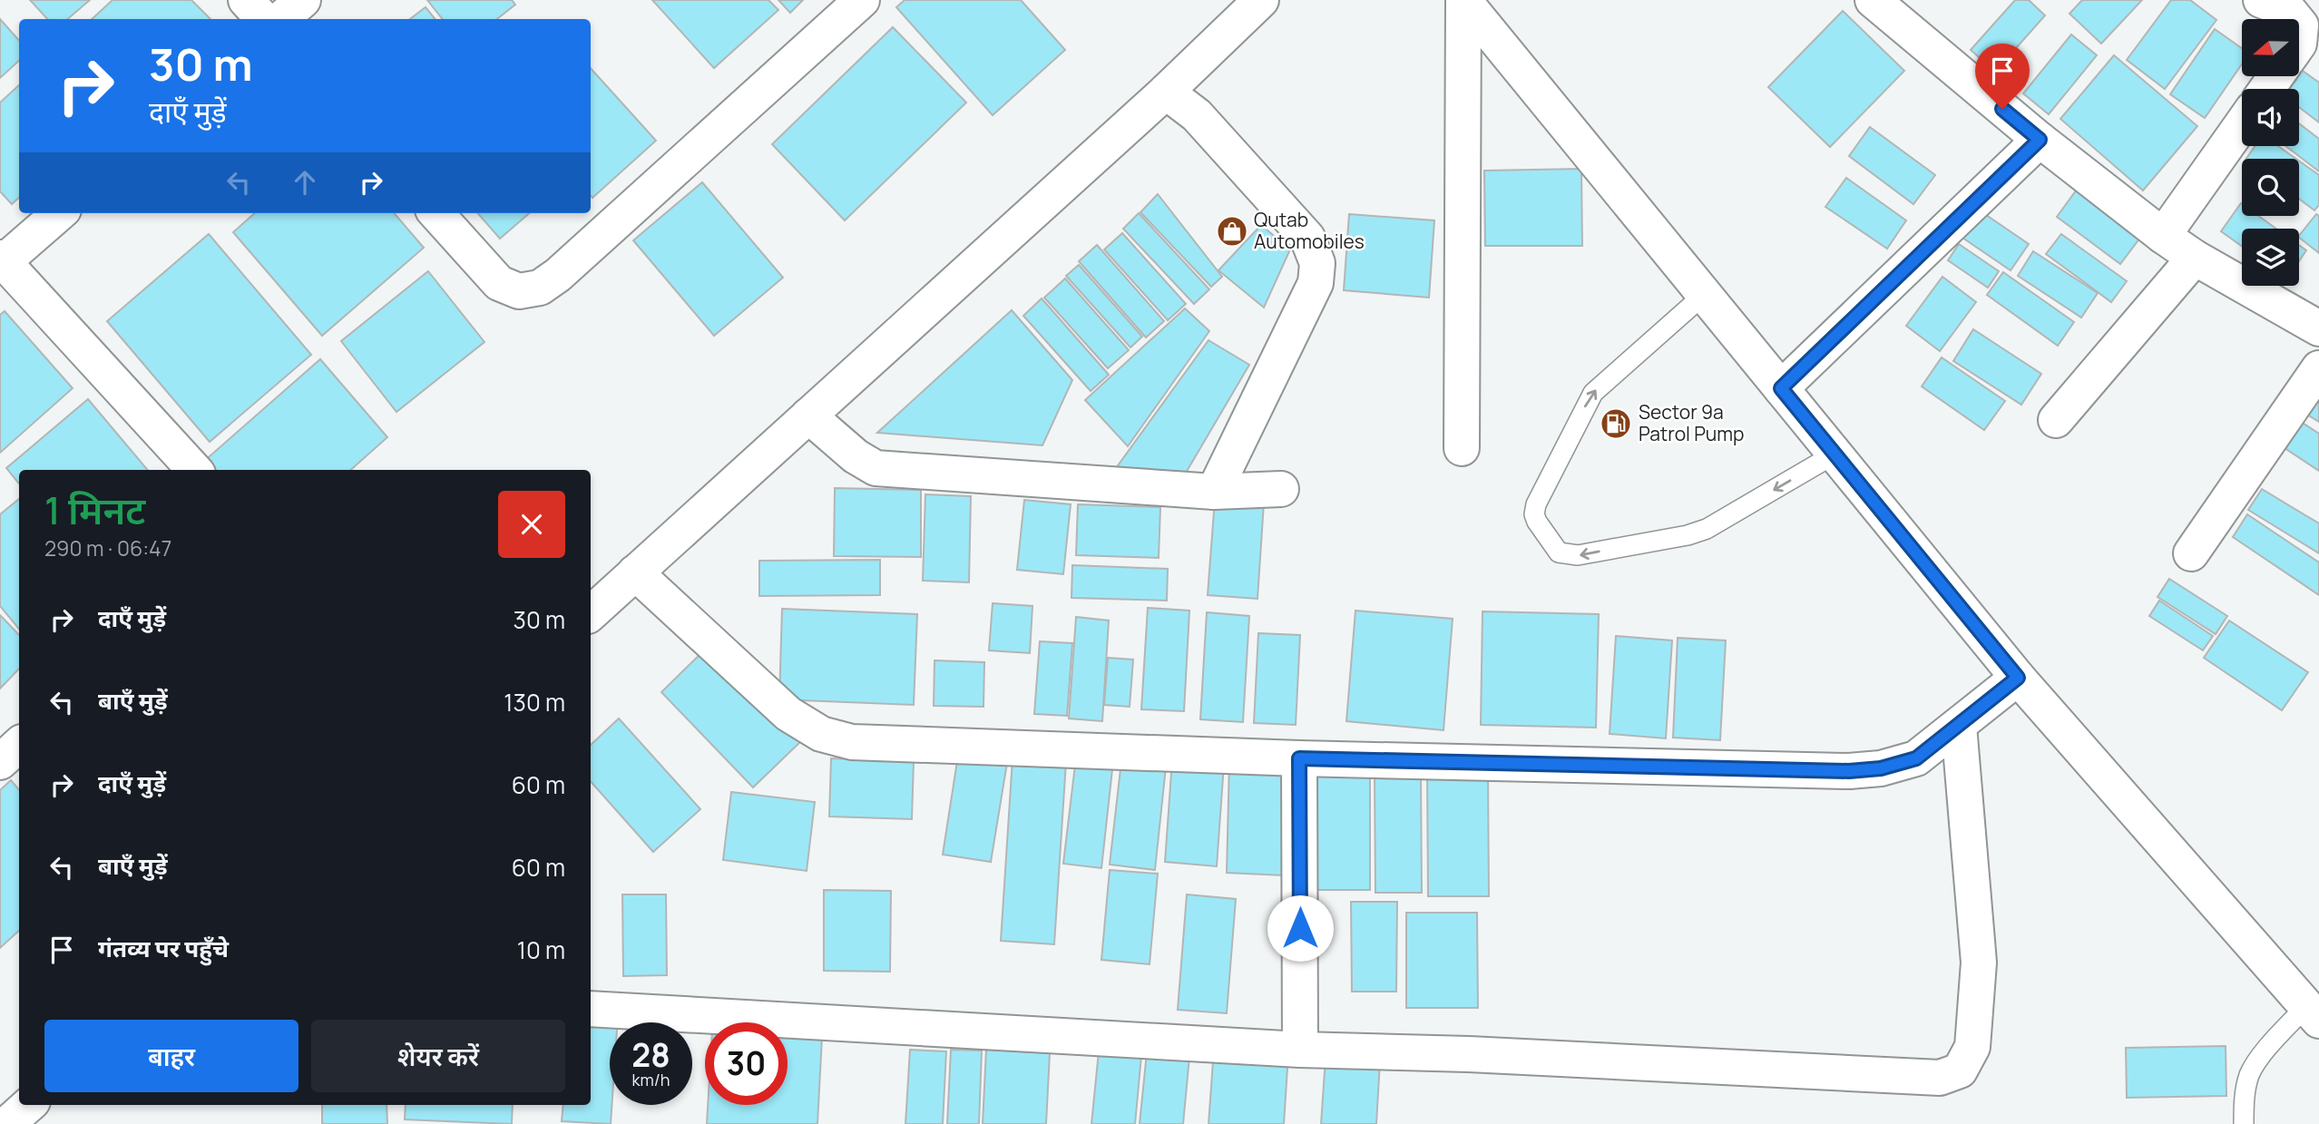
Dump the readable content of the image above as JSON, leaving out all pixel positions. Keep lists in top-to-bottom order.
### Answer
{
  "places": {
    "shop": ["Qutab Automobiles"],
    "fuel station": ["Sector 9a Patrol Pump"]
  },
  "north": "left",
  "page": {
    "turn": ["30 m", "दाएँ मुड़ें"],
    "heading": ["1 मिनट", "290 m · 06:47"],
    "list": [
      {
        "name": "दाएँ मुड़ें",
        "value": "30 m"
      },
      {
        "name": "बाएँ मुड़ें",
        "value": "130 m"
      },
      {
        "name": "दाएँ मुड़ें",
        "value": "60 m"
      },
      {
        "name": "बाएँ मुड़ें",
        "value": "60 m"
      },
      {
        "name": "गंतव्य पर पहुँचे",
        "value": "10 m"
      }
    ],
    "buttons": ["बाहर", "शेयर करें"],
    "speed": "28 km/h",
    "limit": "30"
  }
}
